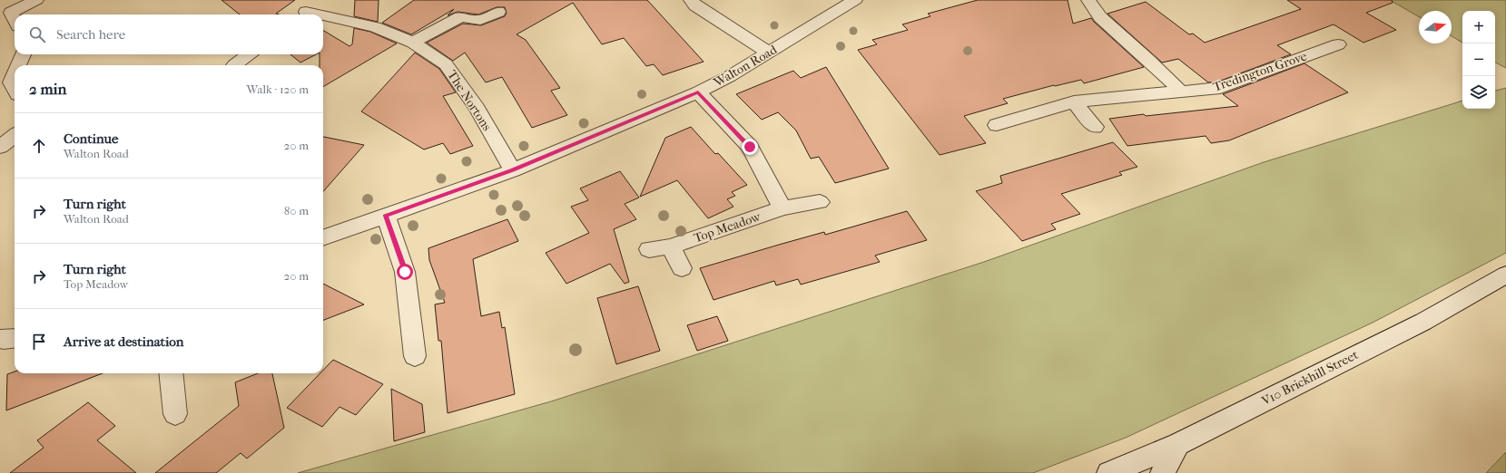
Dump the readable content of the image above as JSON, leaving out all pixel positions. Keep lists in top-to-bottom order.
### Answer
{
  "streets": {
    "street": [
      "Walton Road",
      "Tredington Grove",
      "The Nortons",
      "Top Meadow",
      "V10 Brickhill Street"
    ]
  },
  "crossings": [
    ["Walton Road", "The Nortons"]
  ],
  "north": "right",
  "page": {
    "map_buttons": ["+", "−"],
    "search": "Search here",
    "heading": ["2 min", "Walk · 120 m"],
    "list": [
      ["Continue", "Walton Road", "20 m"],
      ["Turn right", "Walton Road", "80 m"],
      ["Turn right", "Top Meadow", "20 m"],
      "Arrive at destination"
    ]
  }
}
